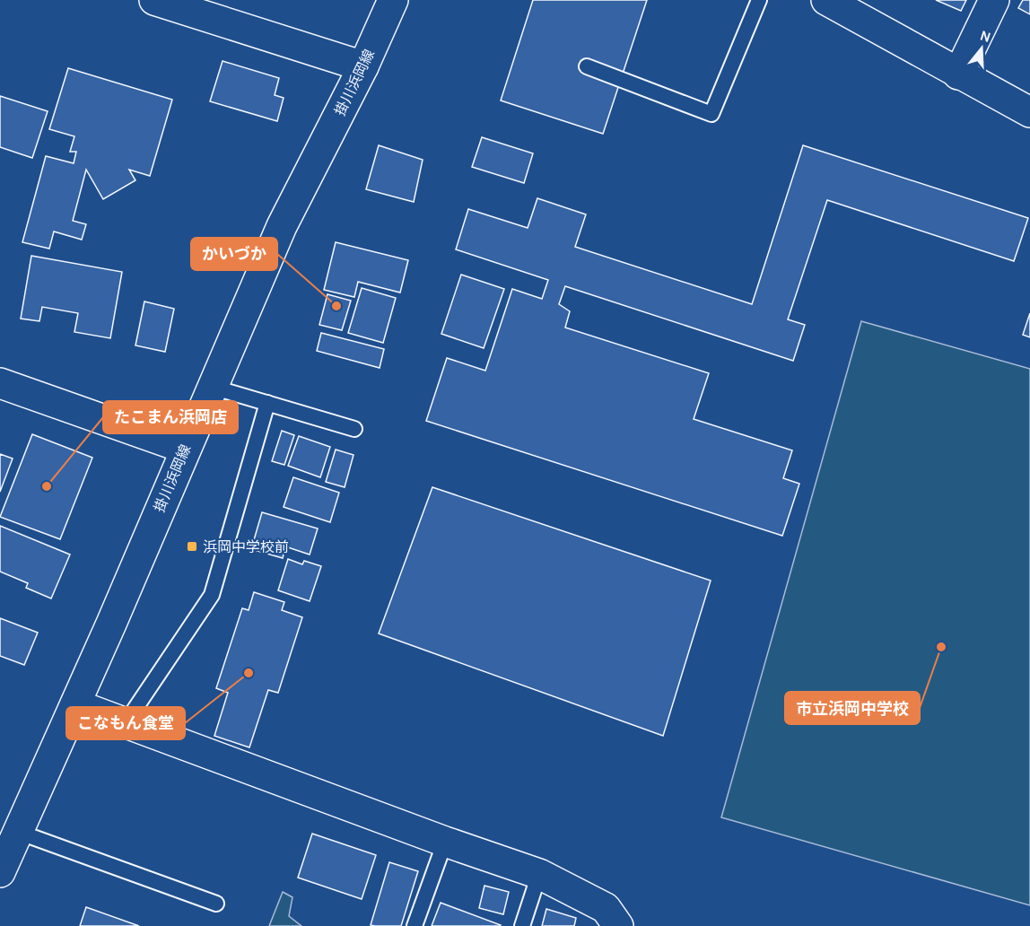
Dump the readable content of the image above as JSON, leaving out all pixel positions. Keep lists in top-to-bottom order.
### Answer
{
  "streets": {
    "street": ["掛川浜岡線"]
  },
  "places": {
    "other": [
      "かいづか",
      "たこまん浜岡店",
      "市立浜岡中学校",
      "こなもん食堂"
    ],
    "transit": ["浜岡中学校前"]
  },
  "north": "top"
}
